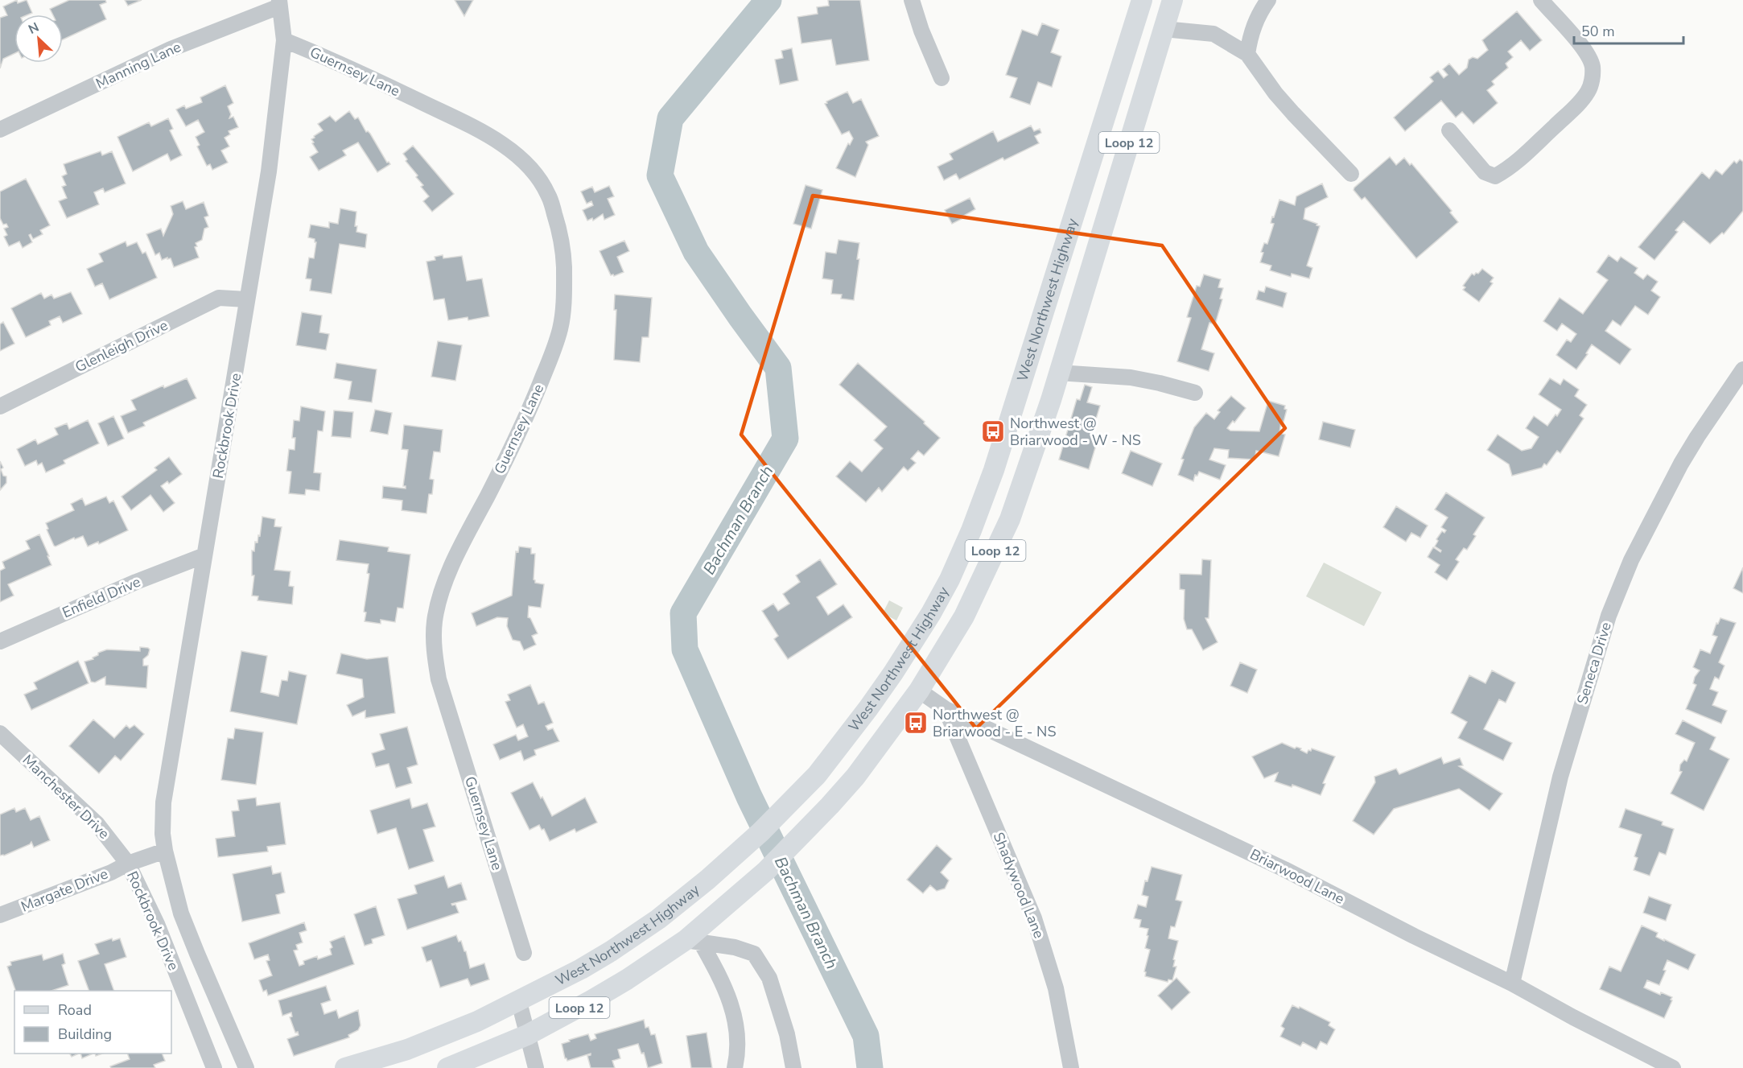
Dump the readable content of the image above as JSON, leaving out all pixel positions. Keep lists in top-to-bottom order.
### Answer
{
  "streets": {
    "main road": ["Loop 12", "West Northwest Highway"],
    "street": [
      "Manning Lane",
      "Guernsey Lane",
      "Glenleigh Drive",
      "Rockbrook Drive",
      "Enfield Drive",
      "Seneca Drive",
      "Manchester Drive",
      "Briarwood Lane",
      "Shadywood Lane",
      "Margate Drive"
    ]
  },
  "crossings": [
    ["Manning Lane", "Rockbrook Drive"],
    ["Guernsey Lane", "Rockbrook Drive"],
    ["Loop 12", "Briarwood Lane"],
    ["Glenleigh Drive", "Rockbrook Drive"],
    ["Rockbrook Drive", "Enfield Drive"],
    ["Rockbrook Drive", "Manchester Drive"],
    ["Rockbrook Drive", "Margate Drive"],
    ["Seneca Drive", "Briarwood Lane"],
    ["Manchester Drive", "Margate Drive"],
    ["Briarwood Lane", "Shadywood Lane"]
  ],
  "water": ["Bachman Branch"],
  "places": {
    "bus stop": ["Northwest @ Briarwood - W - NS", "Northwest @ Briarwood - E - NS"]
  },
  "legend": ["Road", "Building"],
  "scale_bar": "50 m",
  "north": "top left"
}
